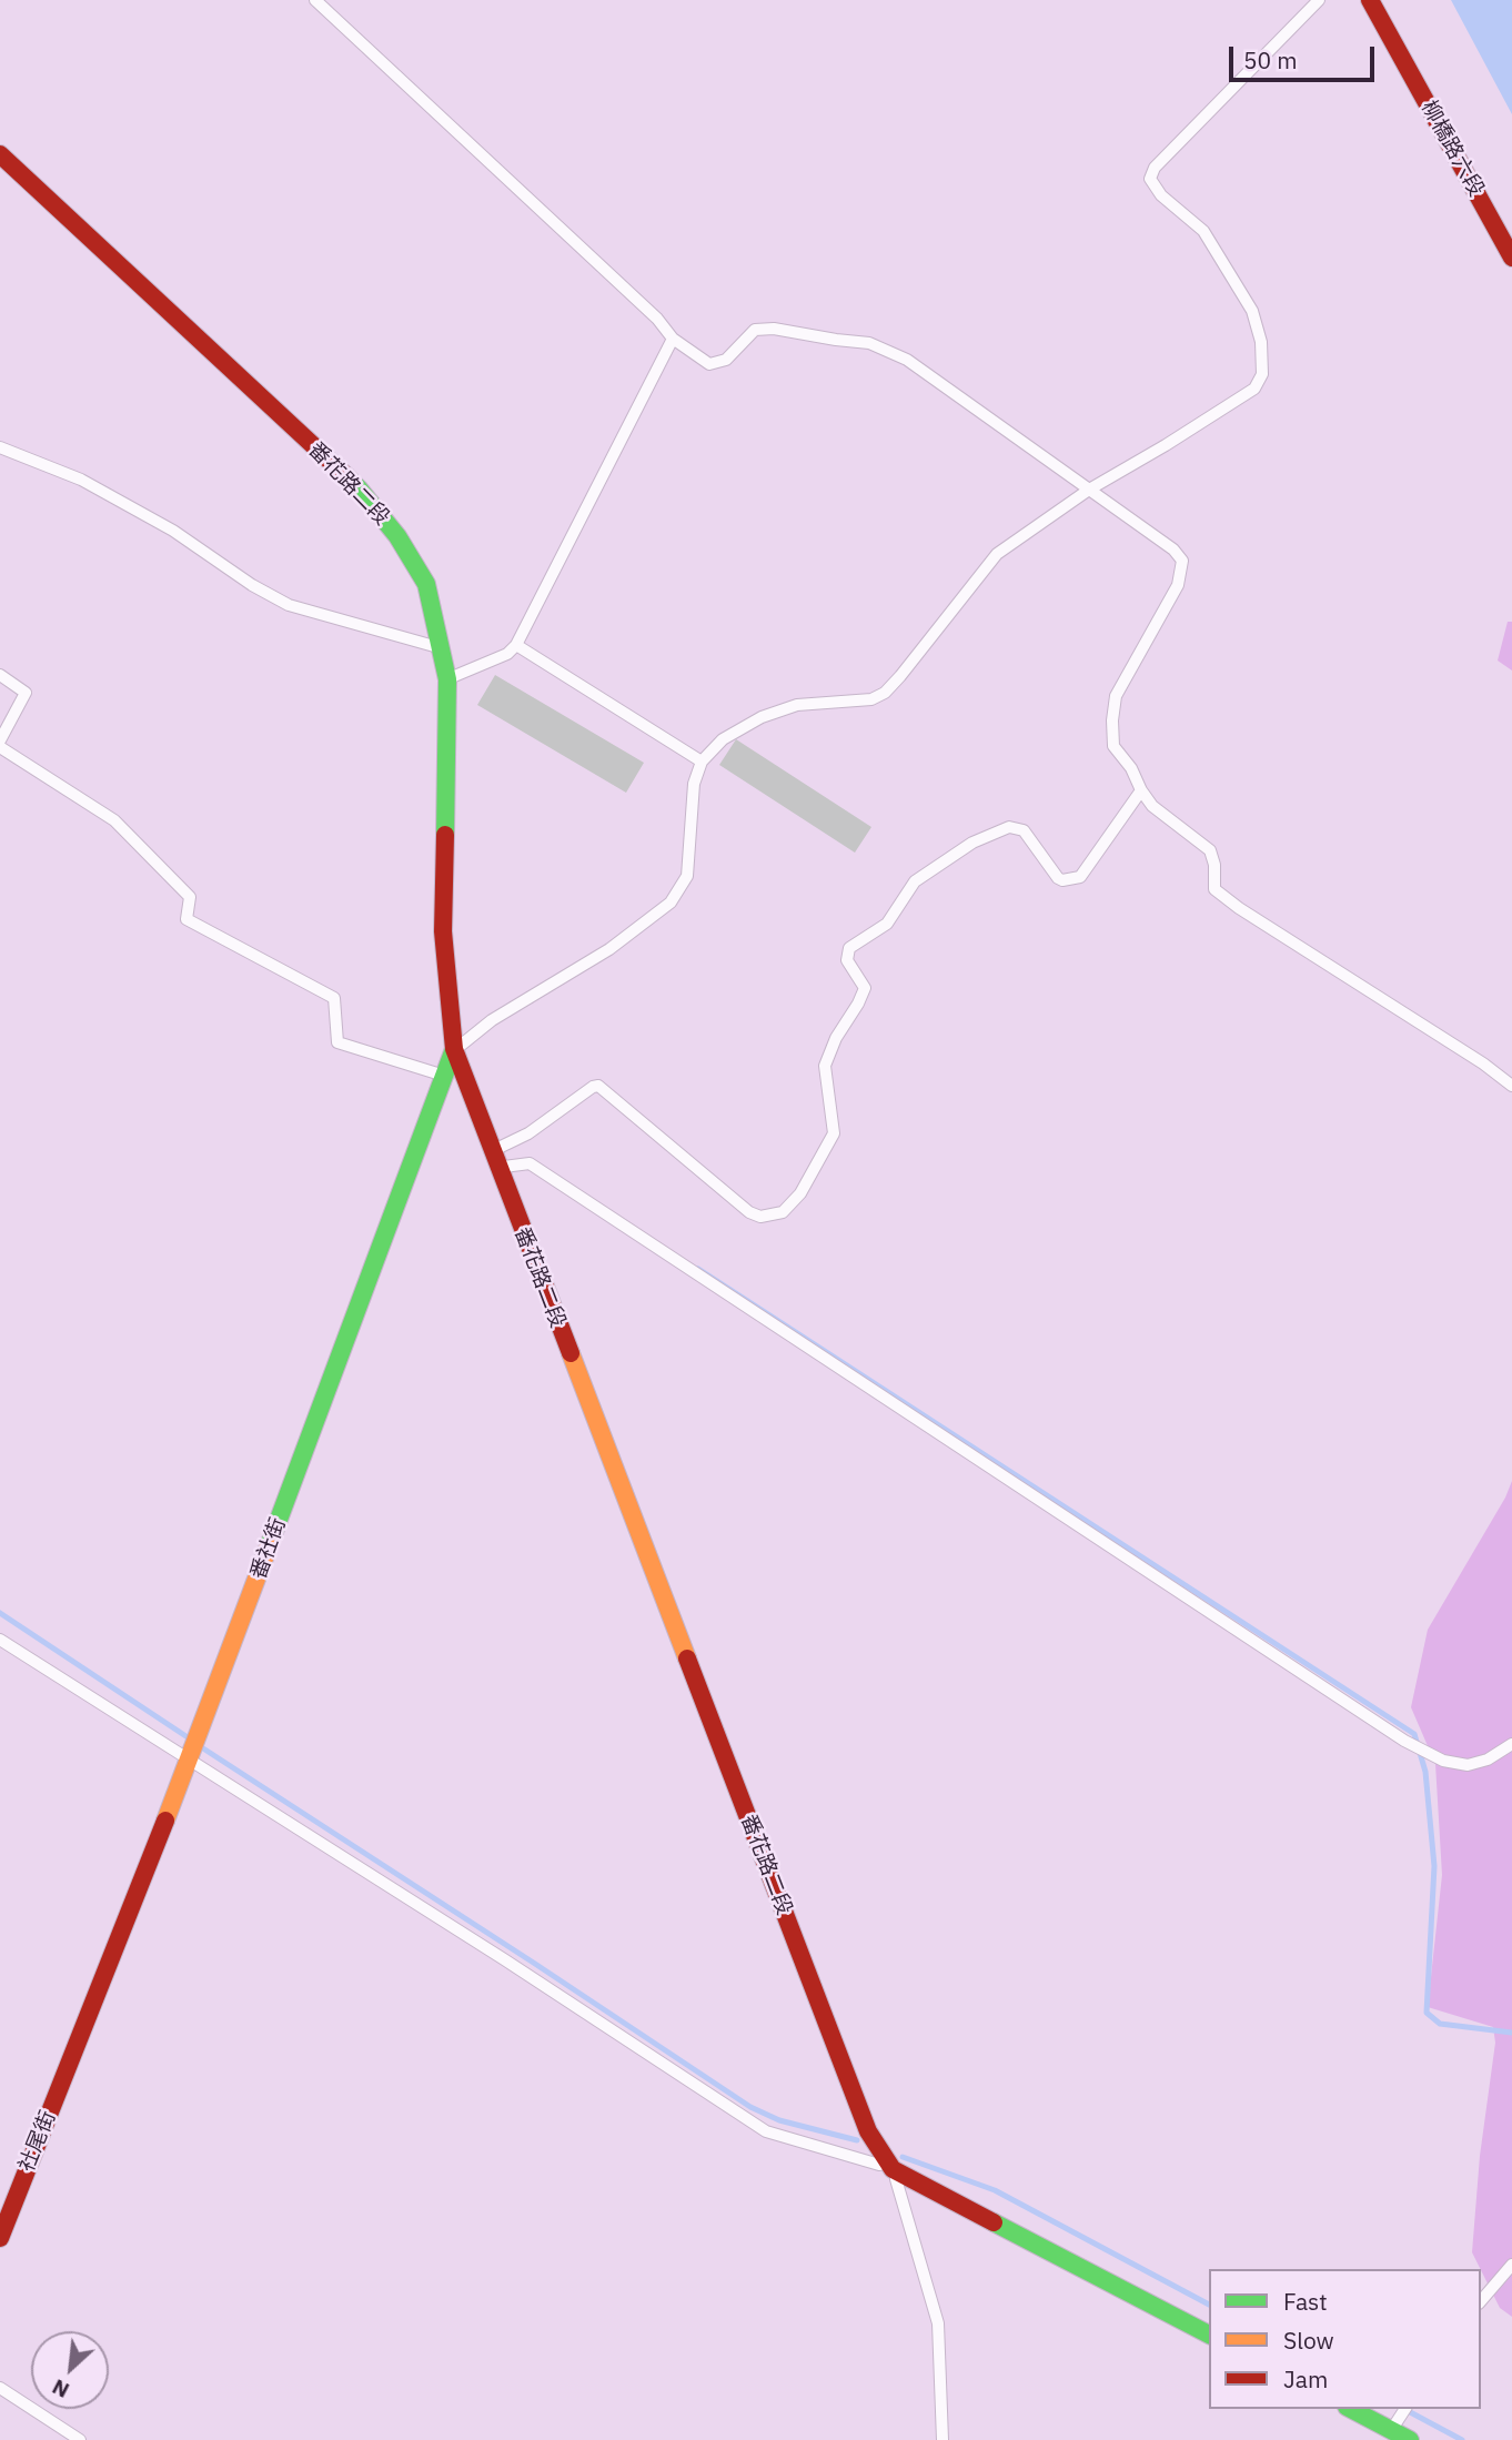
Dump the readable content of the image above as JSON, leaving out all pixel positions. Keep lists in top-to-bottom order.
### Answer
{
  "streets": {
    "main road": [
      "柳橋路六段",
      "番花路二段",
      "番社街",
      "社尾街"
    ]
  },
  "crossings": [
    ["番花路二段", "番社街"],
    ["番社街", "社尾街"]
  ],
  "legend": ["Fast", "Slow", "Jam"],
  "scale_bar": "50 m",
  "north": "bottom left"
}
